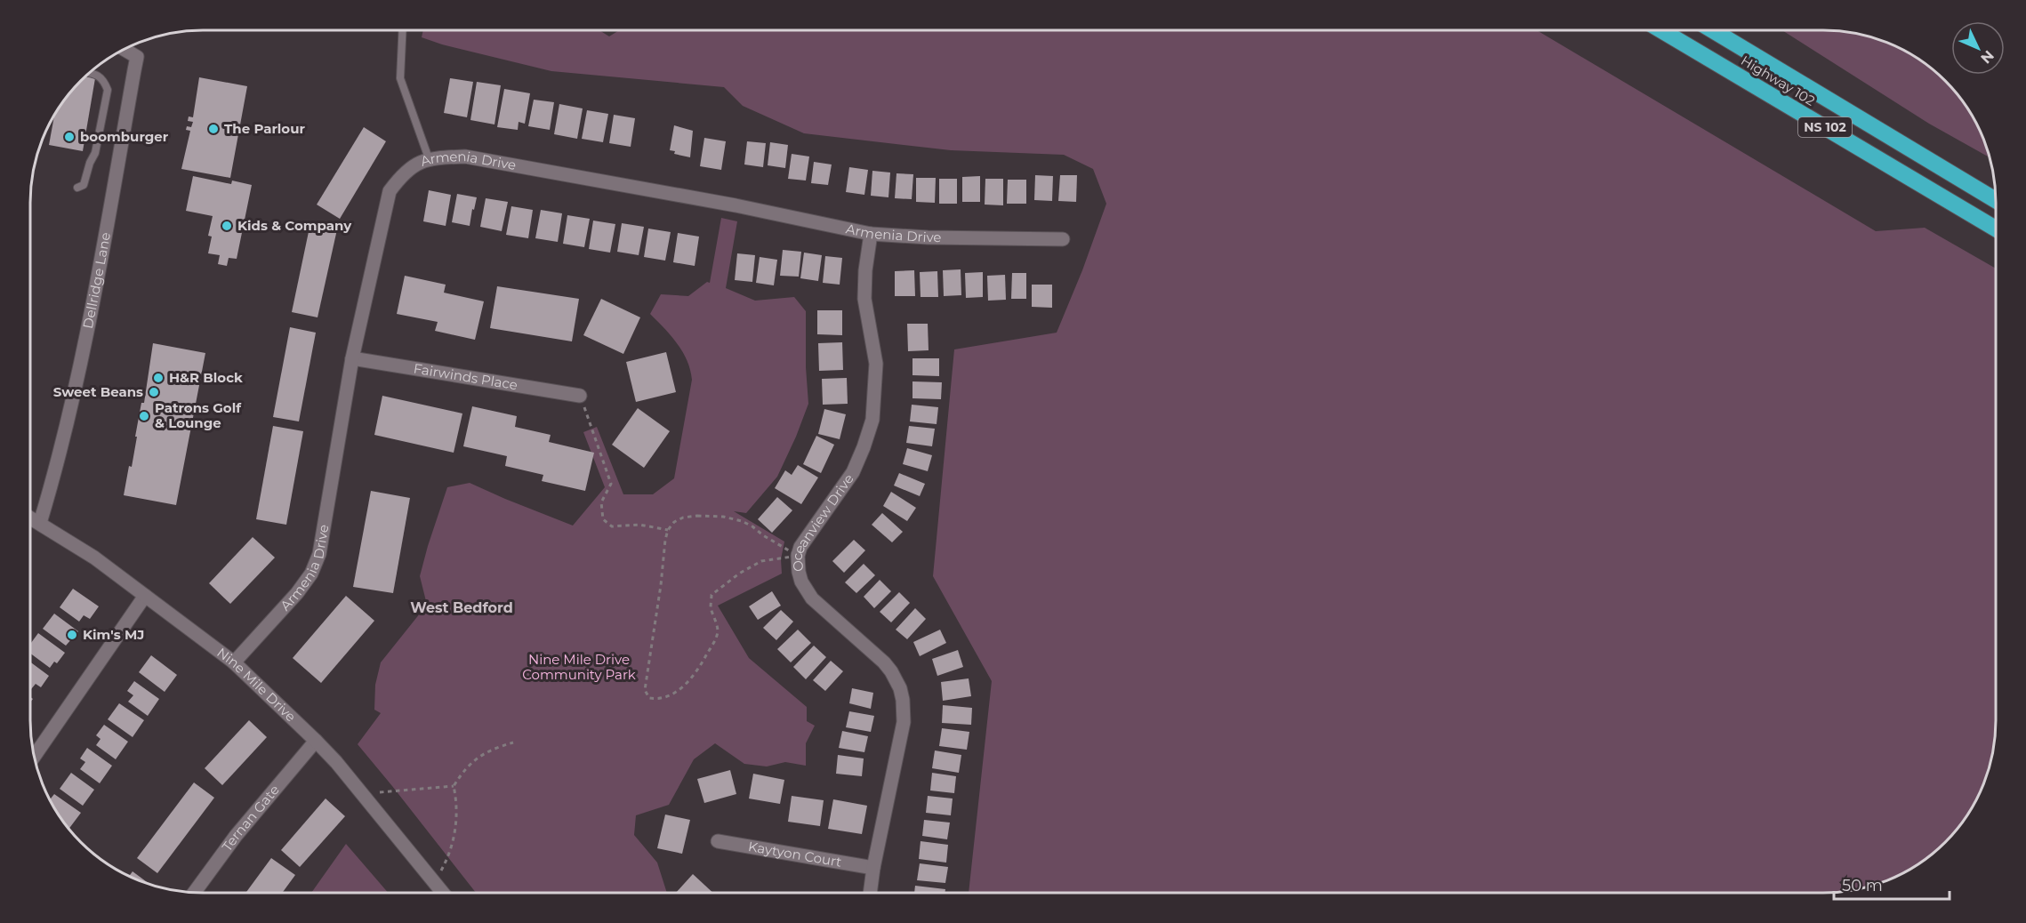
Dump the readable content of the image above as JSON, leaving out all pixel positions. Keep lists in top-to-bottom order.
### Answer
{
  "streets": {
    "highway": ["Highway 102", "NS 102"],
    "street": [
      "Armenia Drive",
      "Dellridge Lane",
      "Fairwinds Place",
      "Oceanview Drive",
      "Nine Mile Drive",
      "Ternan Gate",
      "Kaytyon Court"
    ]
  },
  "crossings": [
    ["Armenia Drive", "Fairwinds Place"],
    ["Armenia Drive", "Oceanview Drive"],
    ["Armenia Drive", "Nine Mile Drive"],
    ["Dellridge Lane", "Nine Mile Drive"],
    ["Oceanview Drive", "Kaytyon Court"],
    ["Nine Mile Drive", "Ternan Gate"]
  ],
  "districts": ["West Bedford"],
  "parks": ["Nine Mile Drive Community Park"],
  "places": [
    "The Parlour",
    "boomburger",
    "Kids & Company",
    "H&R Block",
    "Sweet Beans",
    "Patrons Golf & Lounge",
    "Kim's MJ"
  ],
  "scale_bar": "50 m",
  "north": "bottom right"
}
